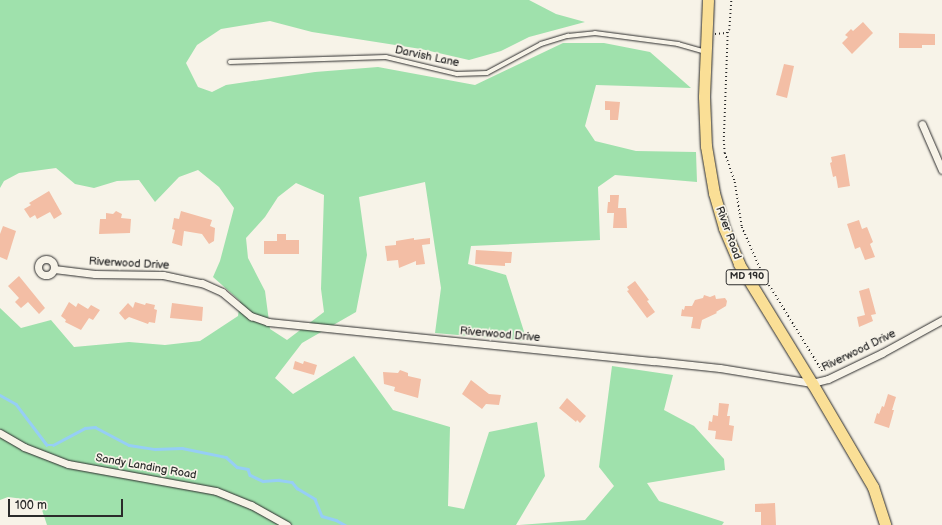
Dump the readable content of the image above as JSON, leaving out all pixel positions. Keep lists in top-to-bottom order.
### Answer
{
  "streets": {
    "main road": ["River Road", "MD 190"],
    "street": ["Riverwood Drive", "Sandy Landing Road"],
    "lane": ["Darvish Lane"]
  },
  "crossings": [
    ["Darvish Lane", "River Road"],
    ["River Road", "Riverwood Drive"]
  ],
  "scale_bar": "100 m"
}
